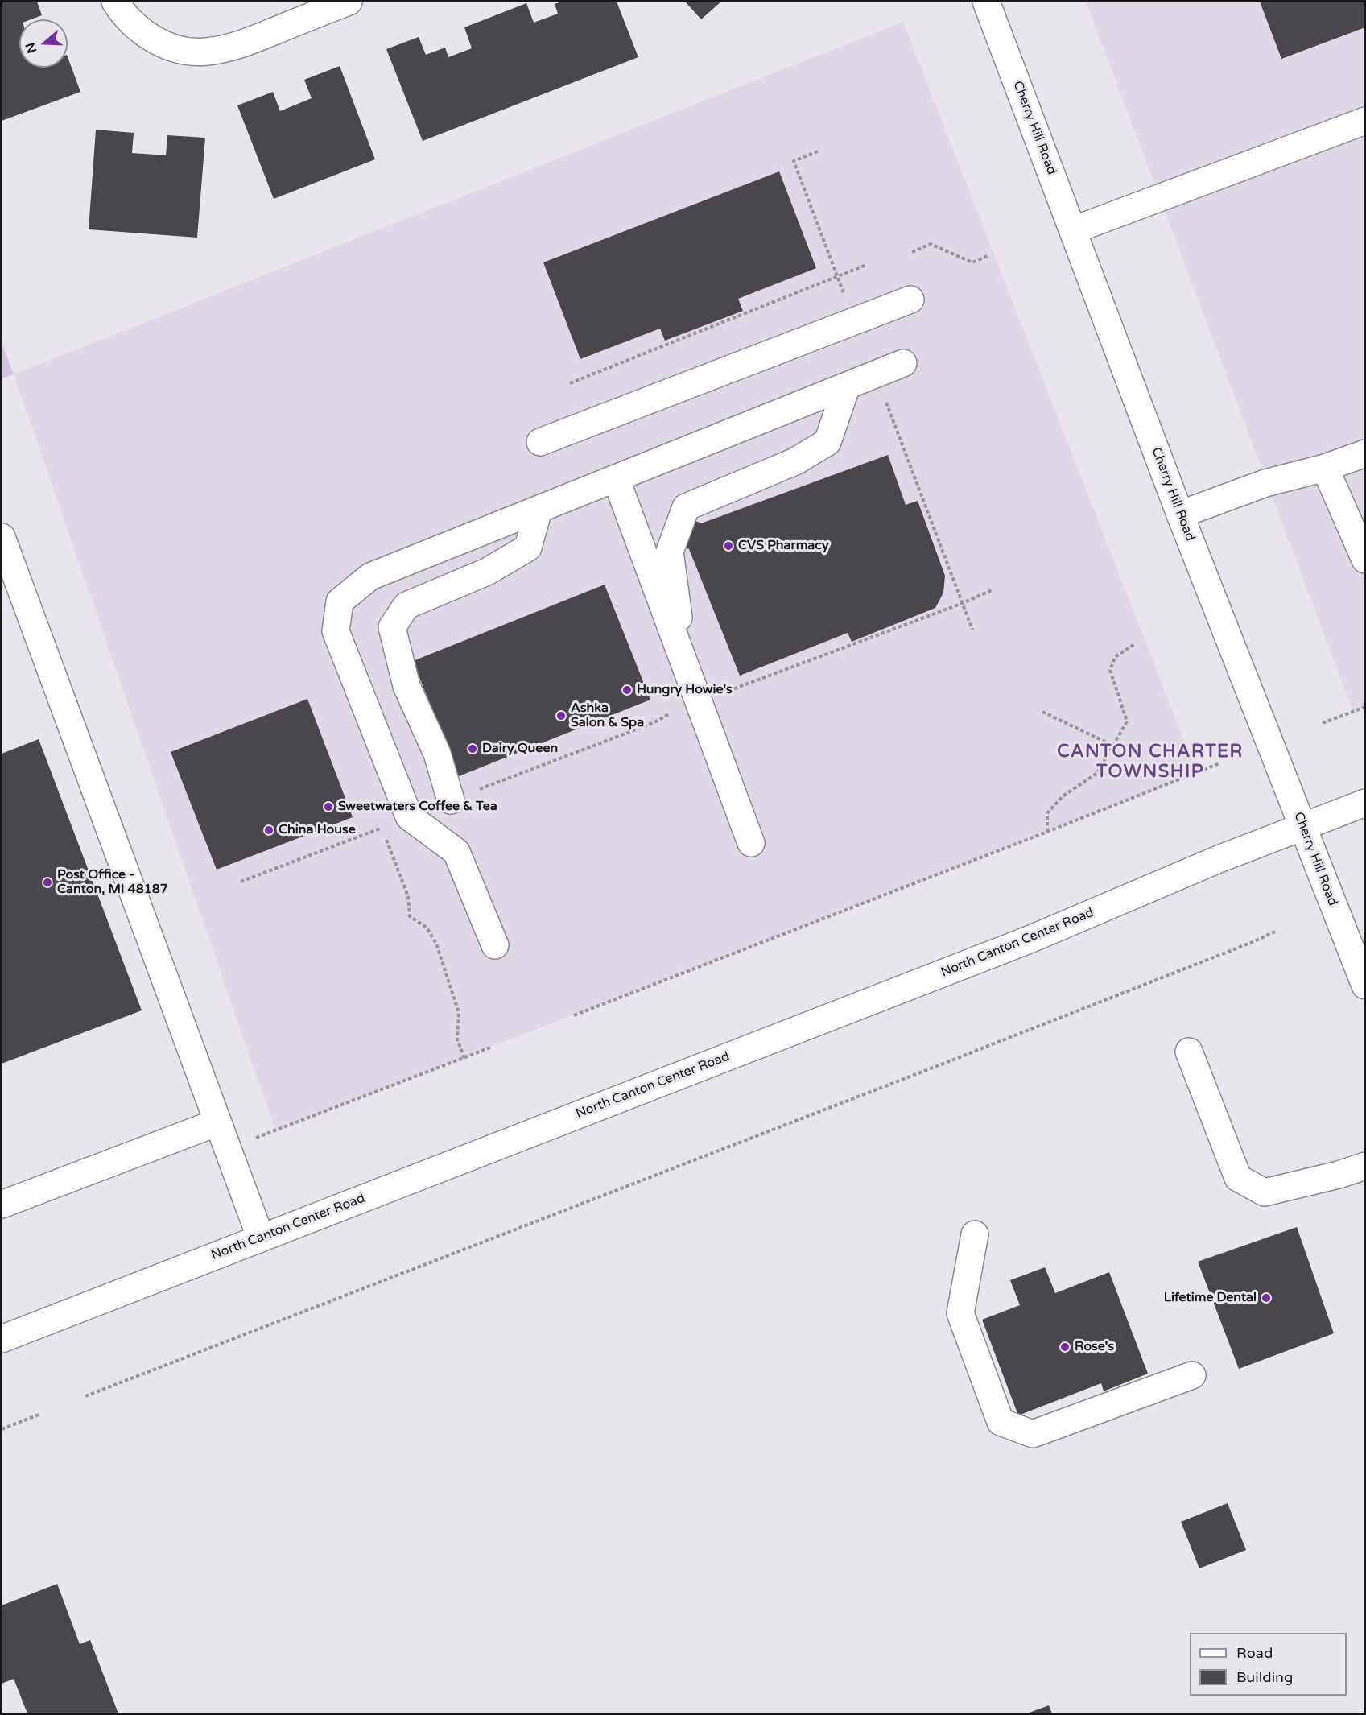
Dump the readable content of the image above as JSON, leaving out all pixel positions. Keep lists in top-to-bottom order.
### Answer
{
  "streets": {
    "main road": ["Cherry Hill Road", "North Canton Center Road"]
  },
  "crossings": [
    ["Cherry Hill Road", "North Canton Center Road"]
  ],
  "districts": ["CANTON CHARTER TOWNSHIP"],
  "places": [
    "CVS Pharmacy",
    "Hungry Howie's",
    "Ashka Salon & Spa",
    "Dairy Queen",
    "Sweetwaters Coffee & Tea",
    "China House",
    "Post Office - Canton, MI 48187",
    "Lifetime Dental",
    "Rose's"
  ],
  "legend": ["Road", "Building"],
  "north": "left"
}
